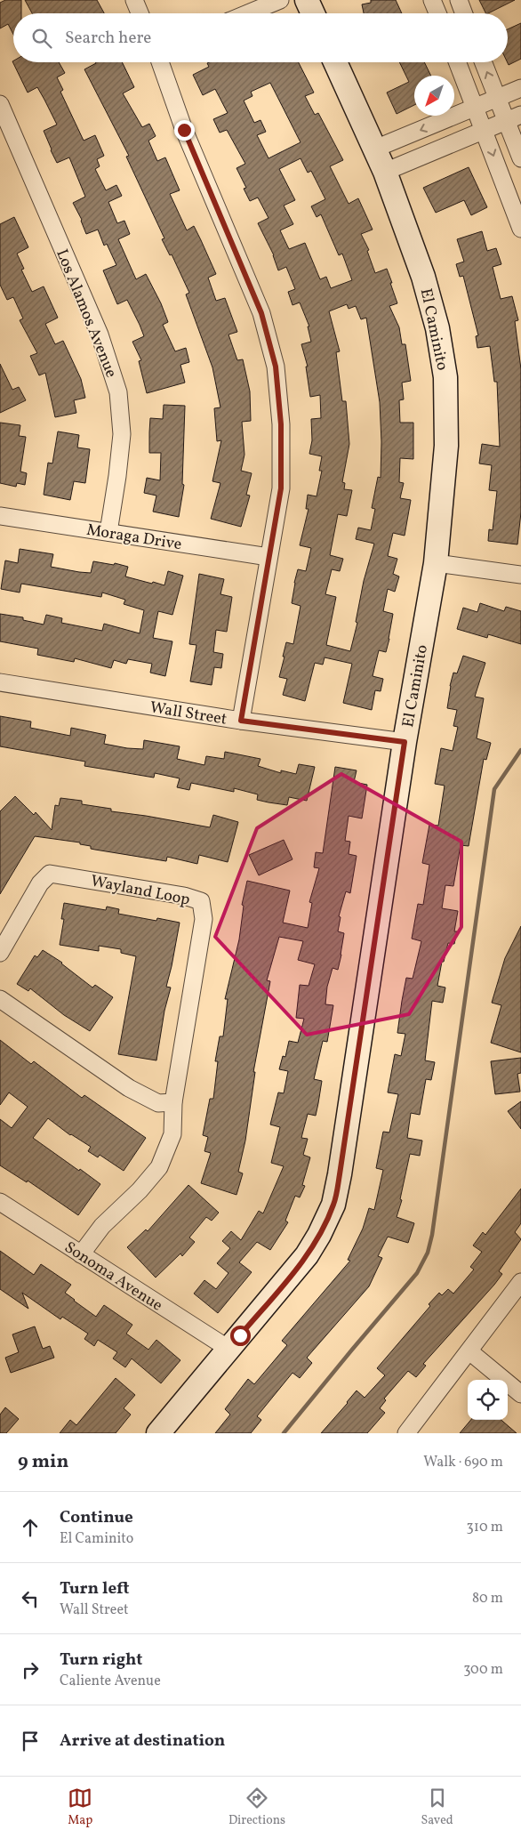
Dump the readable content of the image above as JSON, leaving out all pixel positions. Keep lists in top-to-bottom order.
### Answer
{
  "streets": {
    "street": [
      "Los Alamos Avenue",
      "El Caminito",
      "Moraga Drive",
      "Wall Street",
      "Wayland Loop",
      "Sonoma Avenue"
    ]
  },
  "crossings": [
    ["Los Alamos Avenue", "Moraga Drive"],
    ["El Caminito", "Wall Street"],
    ["El Caminito", "Sonoma Avenue"],
    ["Wayland Loop", "Sonoma Avenue"]
  ],
  "north": "bottom left",
  "page": {
    "search": "Search here",
    "heading": ["9 min", "Walk · 690 m"],
    "list": [
      ["Continue", "El Caminito", "310 m"],
      ["Turn left", "Wall Street", "80 m"],
      ["Turn right", "Caliente Avenue", "300 m"],
      "Arrive at destination"
    ],
    "nav": ["Map", "Directions", "Saved"]
  }
}
